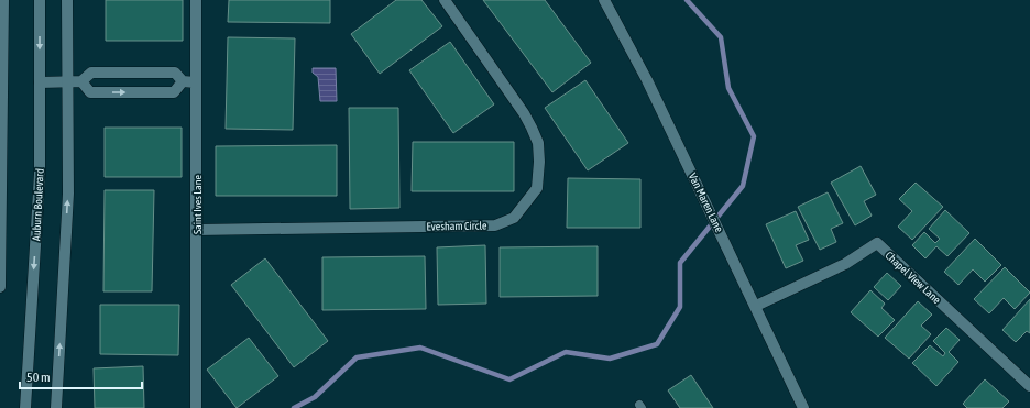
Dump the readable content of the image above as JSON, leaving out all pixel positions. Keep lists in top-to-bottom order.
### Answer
{
  "streets": {
    "street": [
      "Van Maren Lane",
      "Auburn Boulevard",
      "Saint Ives Lane",
      "Evesham Circle",
      "Chapel View Lane"
    ]
  },
  "crossings": [
    ["Van Maren Lane", "Chapel View Lane"],
    ["Saint Ives Lane", "Evesham Circle"]
  ],
  "scale_bar": "50 m"
}
